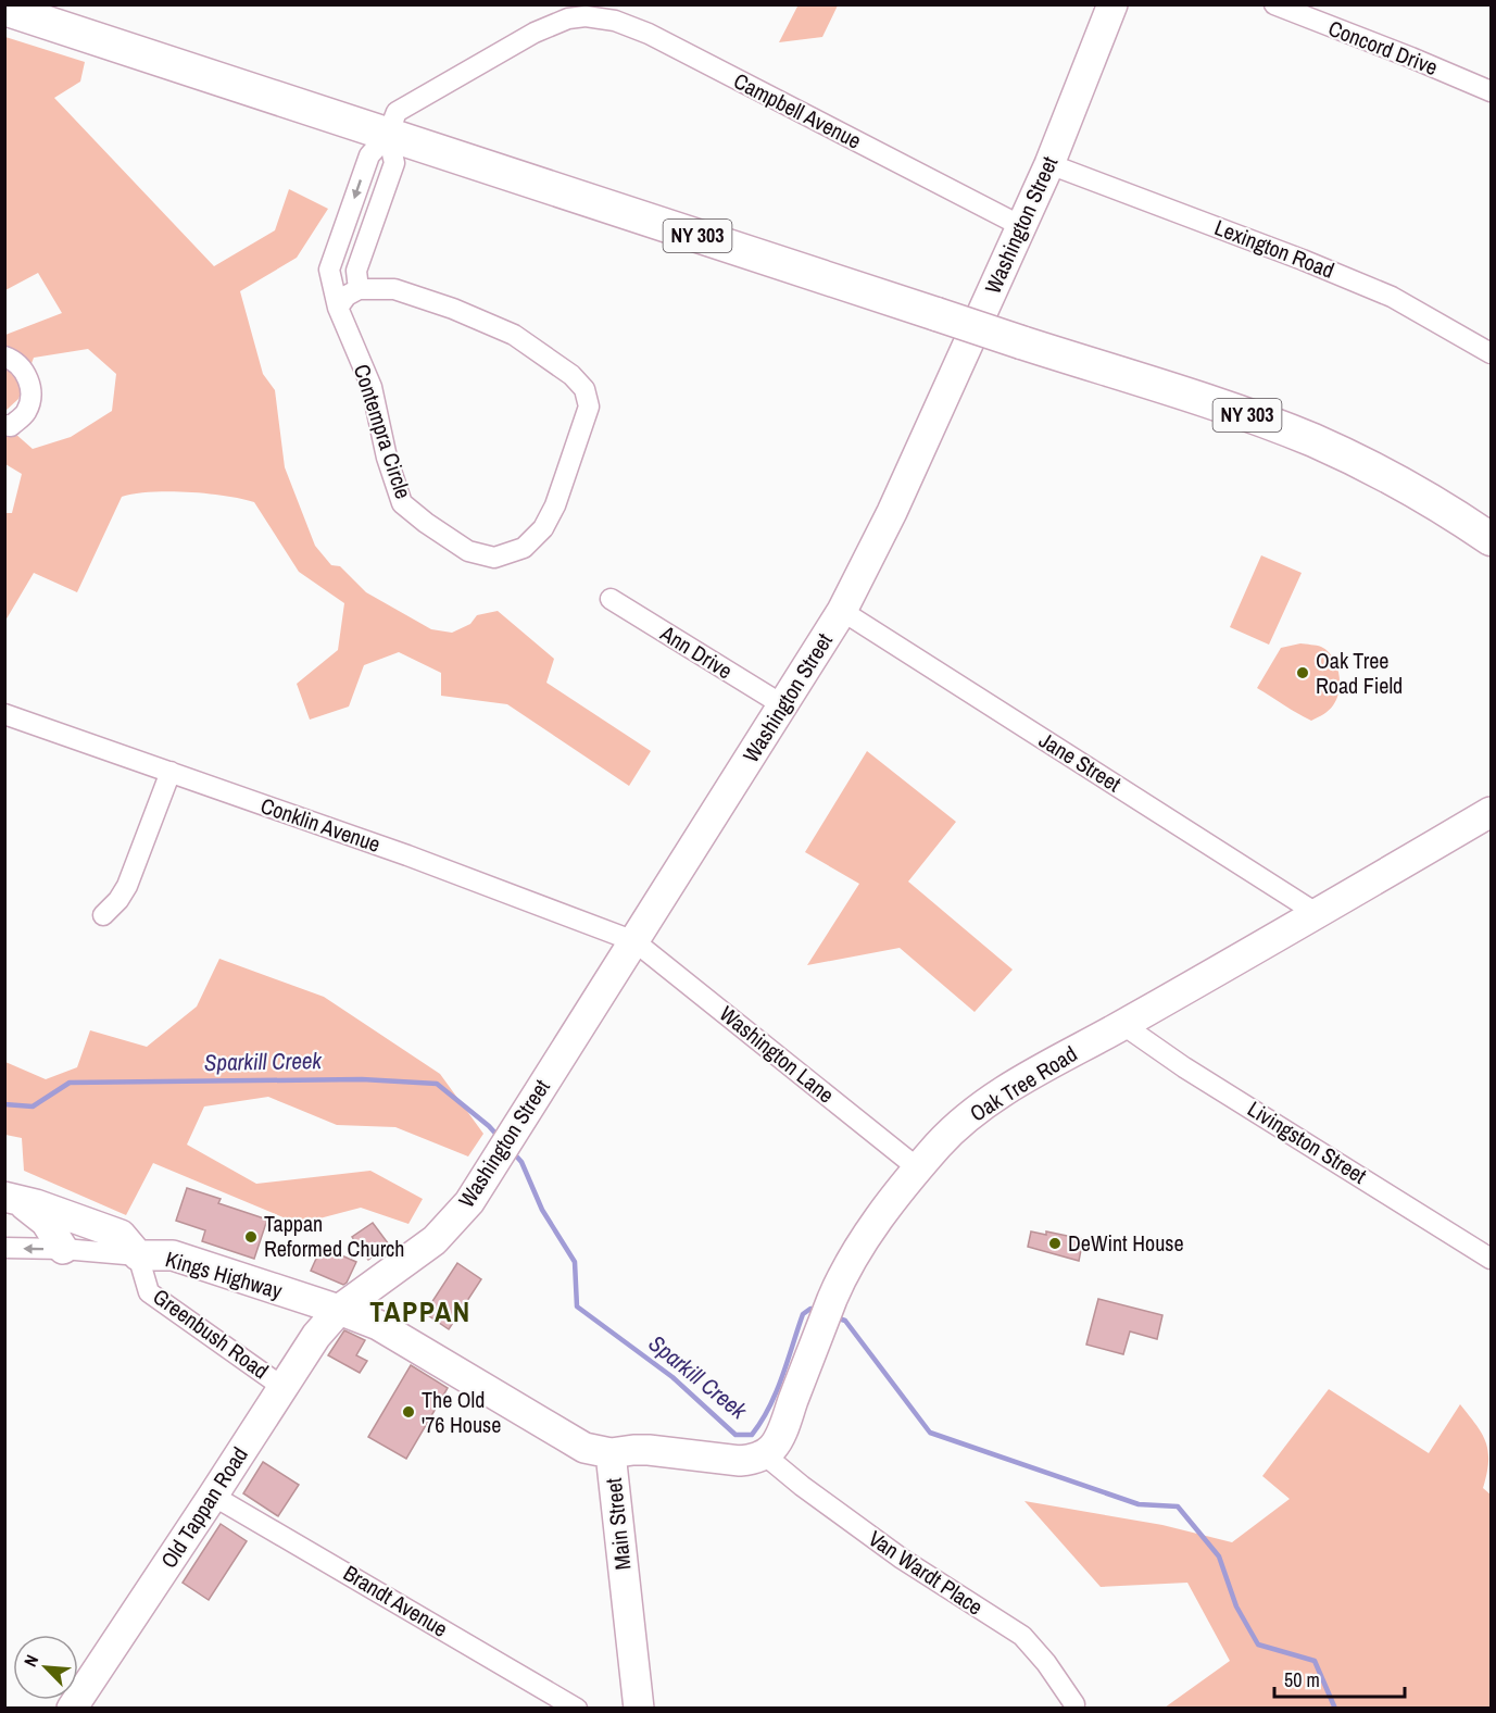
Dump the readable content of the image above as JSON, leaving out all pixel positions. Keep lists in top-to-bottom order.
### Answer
{
  "streets": {
    "main road": ["NY 303"],
    "street": [
      "Concord Drive",
      "Campbell Avenue",
      "Washington Street",
      "Lexington Road",
      "Contempra Circle",
      "Ann Drive",
      "Jane Street",
      "Conklin Avenue",
      "Washington Lane",
      "Oak Tree Road",
      "Livingston Street",
      "Kings Highway",
      "Greenbush Road",
      "Old Tappan Road",
      "Main Street",
      "Van Wardt Place",
      "Brandt Avenue"
    ]
  },
  "crossings": [
    ["Campbell Avenue", "Washington Street"],
    ["Campbell Avenue", "NY 303"],
    ["Campbell Avenue", "Contempra Circle"],
    ["Washington Street", "Lexington Road"],
    ["Washington Street", "Ann Drive"],
    ["Washington Street", "Jane Street"],
    ["Washington Street", "Conklin Avenue"],
    ["Washington Street", "Washington Lane"],
    ["Washington Street", "Kings Highway"],
    ["Washington Street", "Old Tappan Road"],
    ["Washington Street", "Main Street"],
    ["NY 303", "Contempra Circle"],
    ["Jane Street", "Oak Tree Road"],
    ["Conklin Avenue", "Washington Lane"],
    ["Washington Lane", "Oak Tree Road"],
    ["Oak Tree Road", "Livingston Street"],
    ["Oak Tree Road", "Van Wardt Place"],
    ["Kings Highway", "Greenbush Road"],
    ["Kings Highway", "Old Tappan Road"],
    ["Kings Highway", "Main Street"],
    ["Greenbush Road", "Old Tappan Road"],
    ["Old Tappan Road", "Main Street"],
    ["Old Tappan Road", "Brandt Avenue"]
  ],
  "districts": ["TAPPAN"],
  "water": ["Sparkill Creek"],
  "places": [
    "Oak Tree Road Field",
    "Tappan Reformed Church",
    "DeWint House",
    "The Old '76 House"
  ],
  "scale_bar": "50 m",
  "north": "top left"
}
